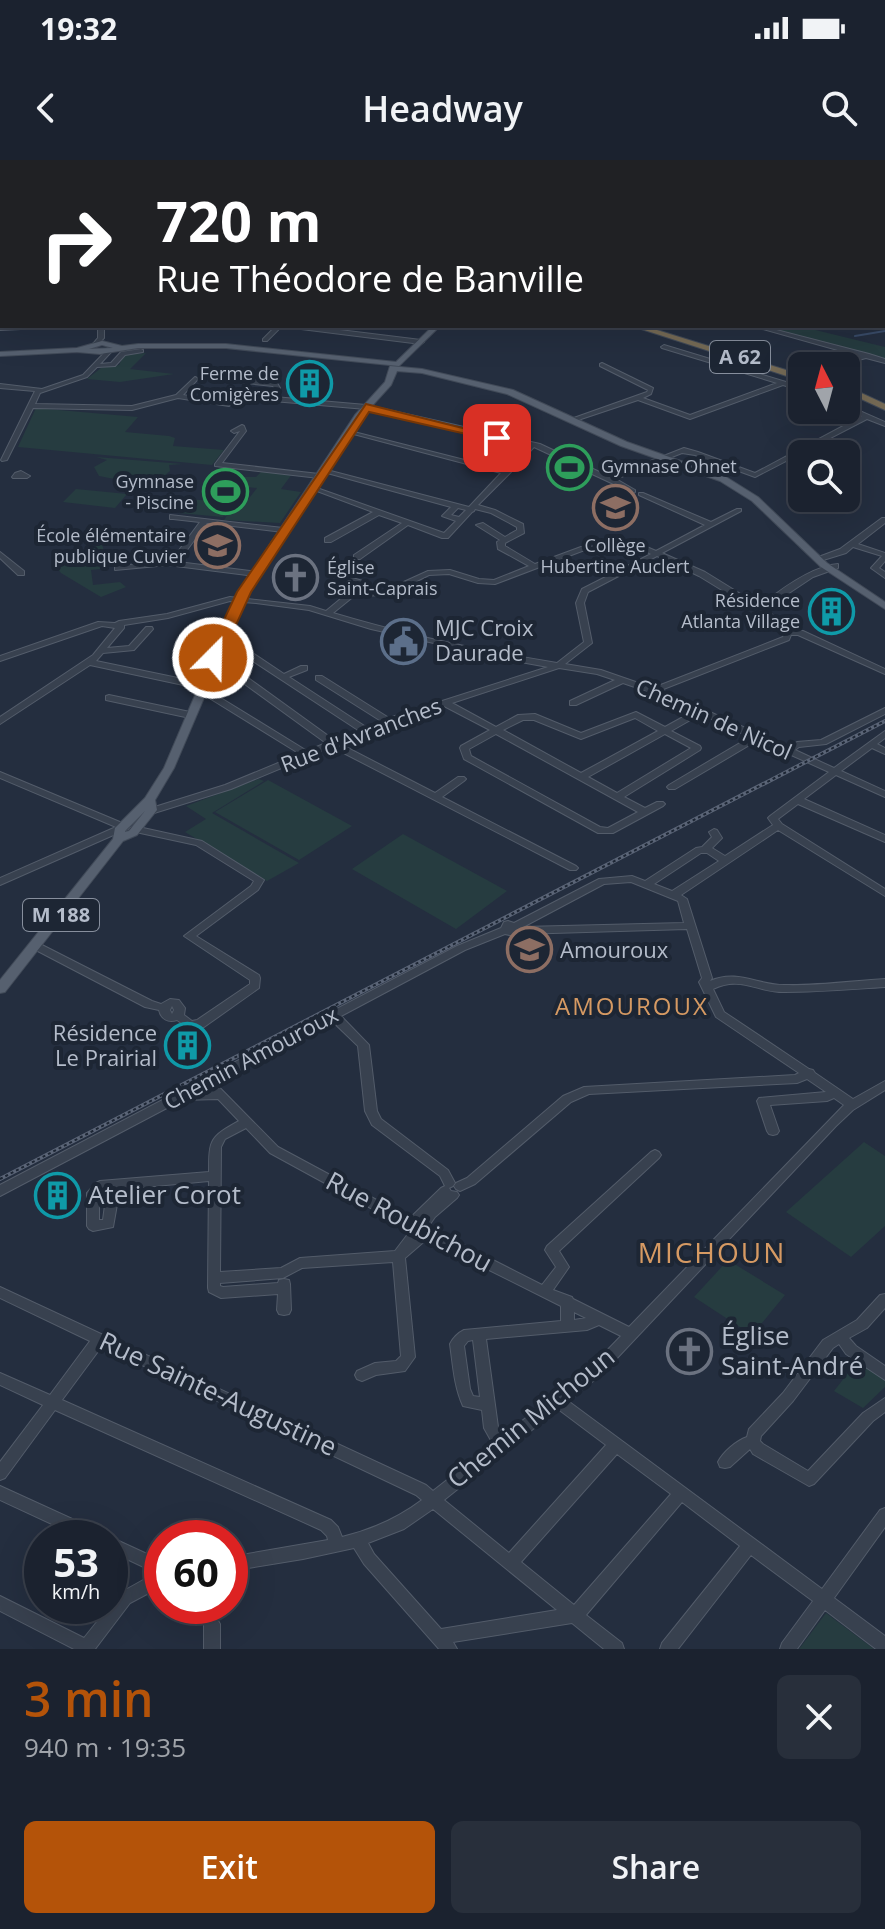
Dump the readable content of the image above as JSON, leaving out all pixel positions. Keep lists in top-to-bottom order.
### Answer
{
  "streets": {
    "highway": ["A 62"],
    "main road": ["M 188"],
    "street": [
      "Chemin de Nicol",
      "Rue d'Avranches",
      "Chemin Amouroux",
      "Rue Roubichou",
      "Rue Sainte-Augustine",
      "Chemin Michoun"
    ]
  },
  "crossings": [
    ["Chemin de Nicol", "Rue d'Avranches"],
    ["Chemin de Nicol", "M 188"],
    ["Rue d'Avranches", "M 188"],
    ["Chemin Amouroux", "Rue Roubichou"],
    ["Rue Roubichou", "Chemin Michoun"],
    ["Rue Sainte-Augustine", "Chemin Michoun"]
  ],
  "districts": ["AMOUROUX", "MICHOUN"],
  "places": {
    "building": [
      "Ferme de Comigères",
      "Résidence Atlanta Village",
      "Résidence Le Prairial",
      "Atelier Corot"
    ],
    "sports": ["Gymnase Ohnet", "Gymnase - Piscine"],
    "school or university": ["Collège Hubertine Auclert", "École élémentaire publique Cuvier", "Amouroux"],
    "church": ["Église Saint-Caprais", "Église Saint-André"],
    "public building": ["MJC Croix Daurade"]
  },
  "north": "top",
  "page": {
    "status": "19:32",
    "header": "Headway",
    "turn": ["720 m", "Rue Théodore de Banville"],
    "speed": "53 km/h",
    "limit": "60",
    "heading": ["3 min", "940 m · 19:35"],
    "buttons": ["Exit", "Share"]
  }
}
